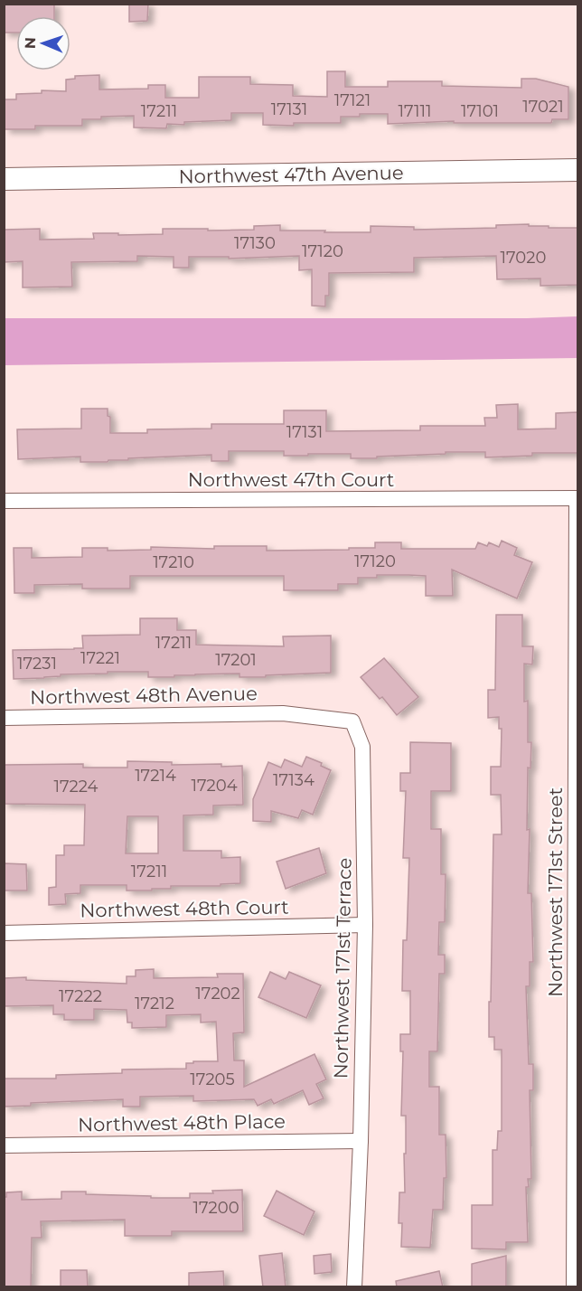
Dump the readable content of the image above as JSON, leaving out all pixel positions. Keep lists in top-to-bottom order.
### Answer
{
  "streets": {
    "main road": ["Northwest 47th Avenue"],
    "street": [
      "Northwest 47th Court",
      "Northwest 48th Avenue",
      "Northwest 171st Street",
      "Northwest 48th Court",
      "Northwest 171st Terrace",
      "Northwest 48th Place"
    ]
  },
  "crossings": [
    ["Northwest 47th Court", "Northwest 171st Street"],
    ["Northwest 48th Avenue", "Northwest 171st Terrace"],
    ["Northwest 48th Court", "Northwest 171st Terrace"],
    ["Northwest 171st Terrace", "Northwest 48th Place"]
  ],
  "house_numbers": [
    "17121",
    "17021",
    "17131",
    "17211",
    "17111",
    "17101",
    "17130",
    "17120",
    "17020",
    "17131",
    "17120",
    "17210",
    "17211",
    "17221",
    "17201",
    "17231",
    "17214",
    "17134",
    "17204",
    "17224",
    "17211",
    "17202",
    "17222",
    "17212",
    "17205",
    "17200"
  ],
  "north": "left"
}
